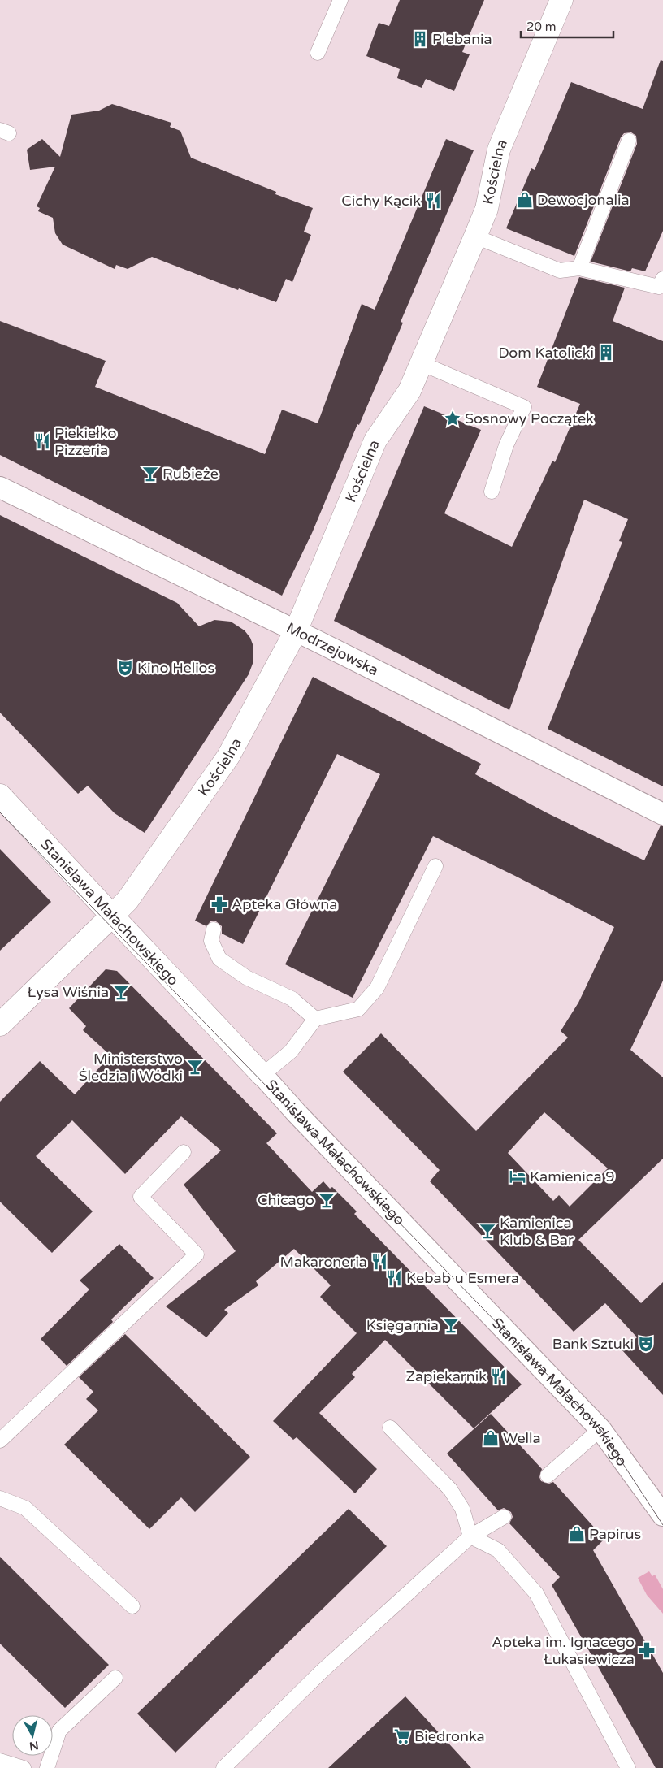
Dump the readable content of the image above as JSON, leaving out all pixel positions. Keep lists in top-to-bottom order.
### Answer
{
  "streets": {
    "street": ["Kościelna", "Modrzejowska", "Stanisława Małachowskiego"]
  },
  "crossings": [
    ["Kościelna", "Modrzejowska"],
    ["Kościelna", "Stanisława Małachowskiego"]
  ],
  "places": {
    "building": ["Plebania", "Dom Katolicki"],
    "shop": ["Dewocjonalia", "Wella", "Papirus"],
    "restaurant": [
      "Cichy Kącik",
      "Piekiełko Pizzeria",
      "Makaroneria",
      "Kebab u Esmera",
      "Zapiekarnik"
    ],
    "place": ["Sosnowy Początek"],
    "bar": [
      "Rubieże",
      "Łysa Wiśnia",
      "Ministerstwo Śledzia i Wódki",
      "Chicago",
      "Kamienica Klub & Bar",
      "Księgarnia"
    ],
    "theatre": ["Kino Helios", "Bank Sztuki"],
    "pharmacy": ["Apteka Główna", "Apteka im. Ignacego Łukasiewicza"],
    "hotel": ["Kamienica 9"],
    "supermarket": ["Biedronka"]
  },
  "scale_bar": "20 m",
  "north": "bottom"
}
